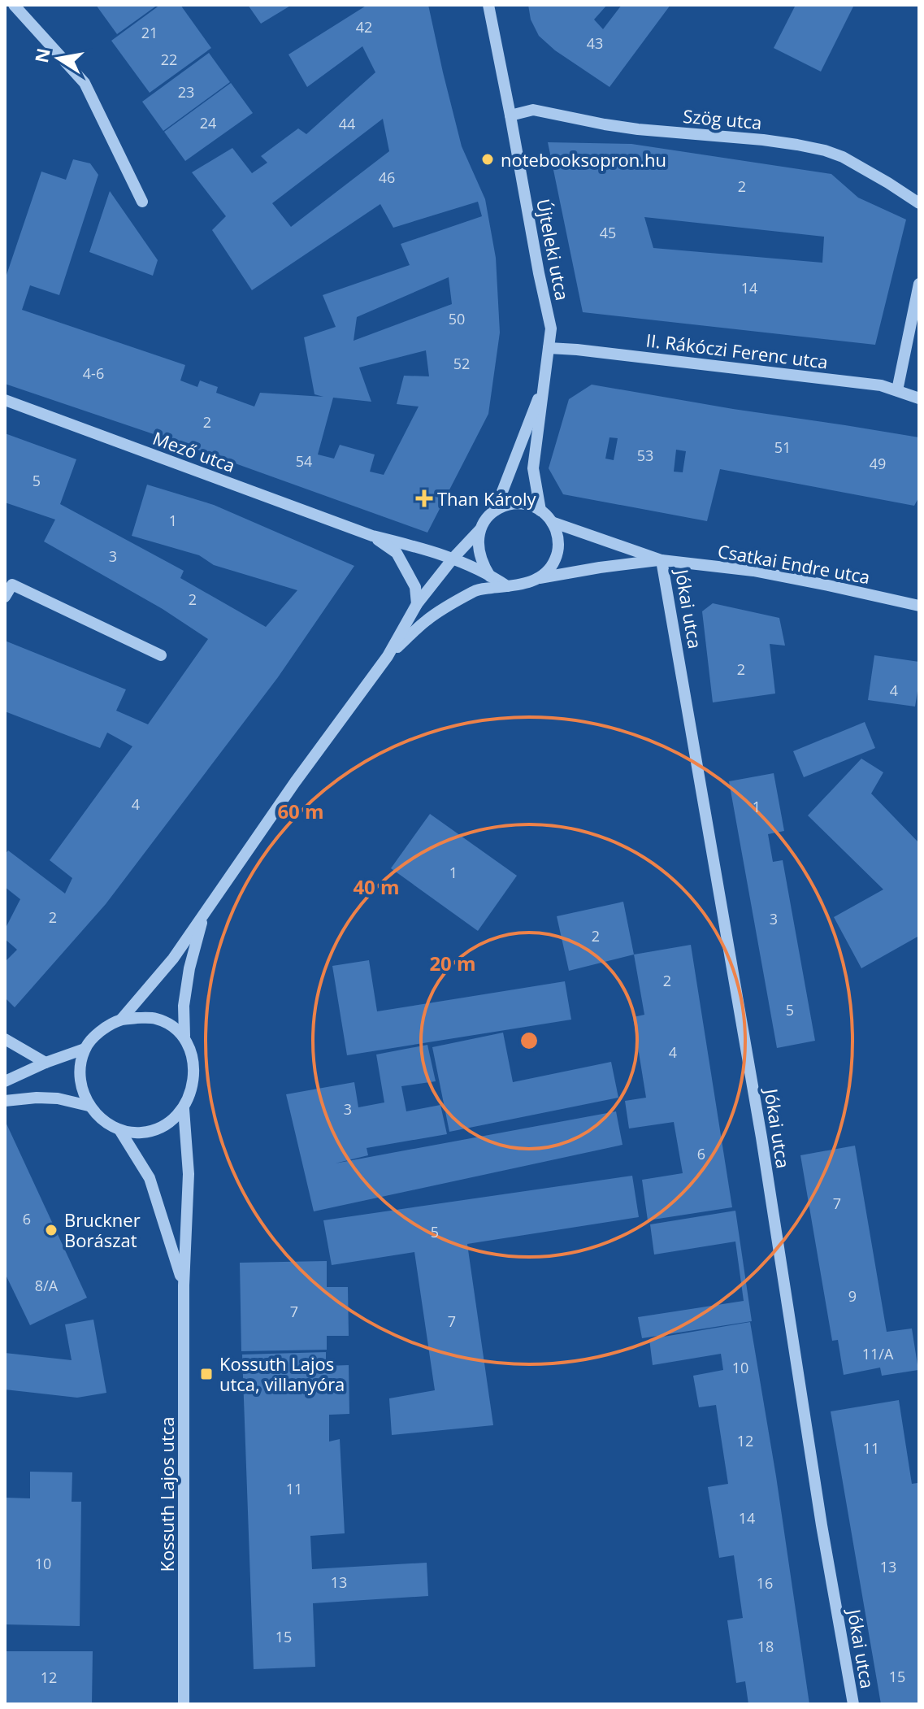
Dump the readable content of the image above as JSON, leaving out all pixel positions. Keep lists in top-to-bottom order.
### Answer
{
  "streets": {
    "street": [
      "Szög utca",
      "Újteleki utca",
      "II. Rákóczi Ferenc utca",
      "Mező utca",
      "Csatkai Endre utca",
      "Jókai utca",
      "Kossuth Lajos utca"
    ]
  },
  "crossings": [
    ["Szög utca", "Újteleki utca"],
    ["Újteleki utca", "II. Rákóczi Ferenc utca"],
    ["Újteleki utca", "Mező utca"],
    ["Újteleki utca", "Csatkai Endre utca"],
    ["Mező utca", "Csatkai Endre utca"],
    ["Csatkai Endre utca", "Jókai utca"]
  ],
  "places": {
    "other": ["notebooksopron.hu", "Bruckner Borászat"],
    "health": ["Than Károly"],
    "transit": ["Kossuth Lajos utca, villanyóra"]
  },
  "house_numbers": [
    "42",
    "21",
    "43",
    "22",
    "23",
    "24",
    "44",
    "46",
    "2",
    "45",
    "14",
    "50",
    "52",
    "4-6",
    "2",
    "51",
    "53",
    "54",
    "49",
    "5",
    "1",
    "3",
    "2",
    "2",
    "4",
    "4",
    "1",
    "1",
    "2",
    "3",
    "2",
    "2",
    "5",
    "4",
    "3",
    "6",
    "7",
    "6",
    "5",
    "8/A",
    "9",
    "7",
    "7",
    "11/A",
    "10",
    "12",
    "11",
    "11",
    "14",
    "10",
    "13",
    "13",
    "16",
    "15",
    "18",
    "15",
    "12"
  ],
  "north": "left",
  "rings": ["60 m", "40 m", "20 m"]
}
